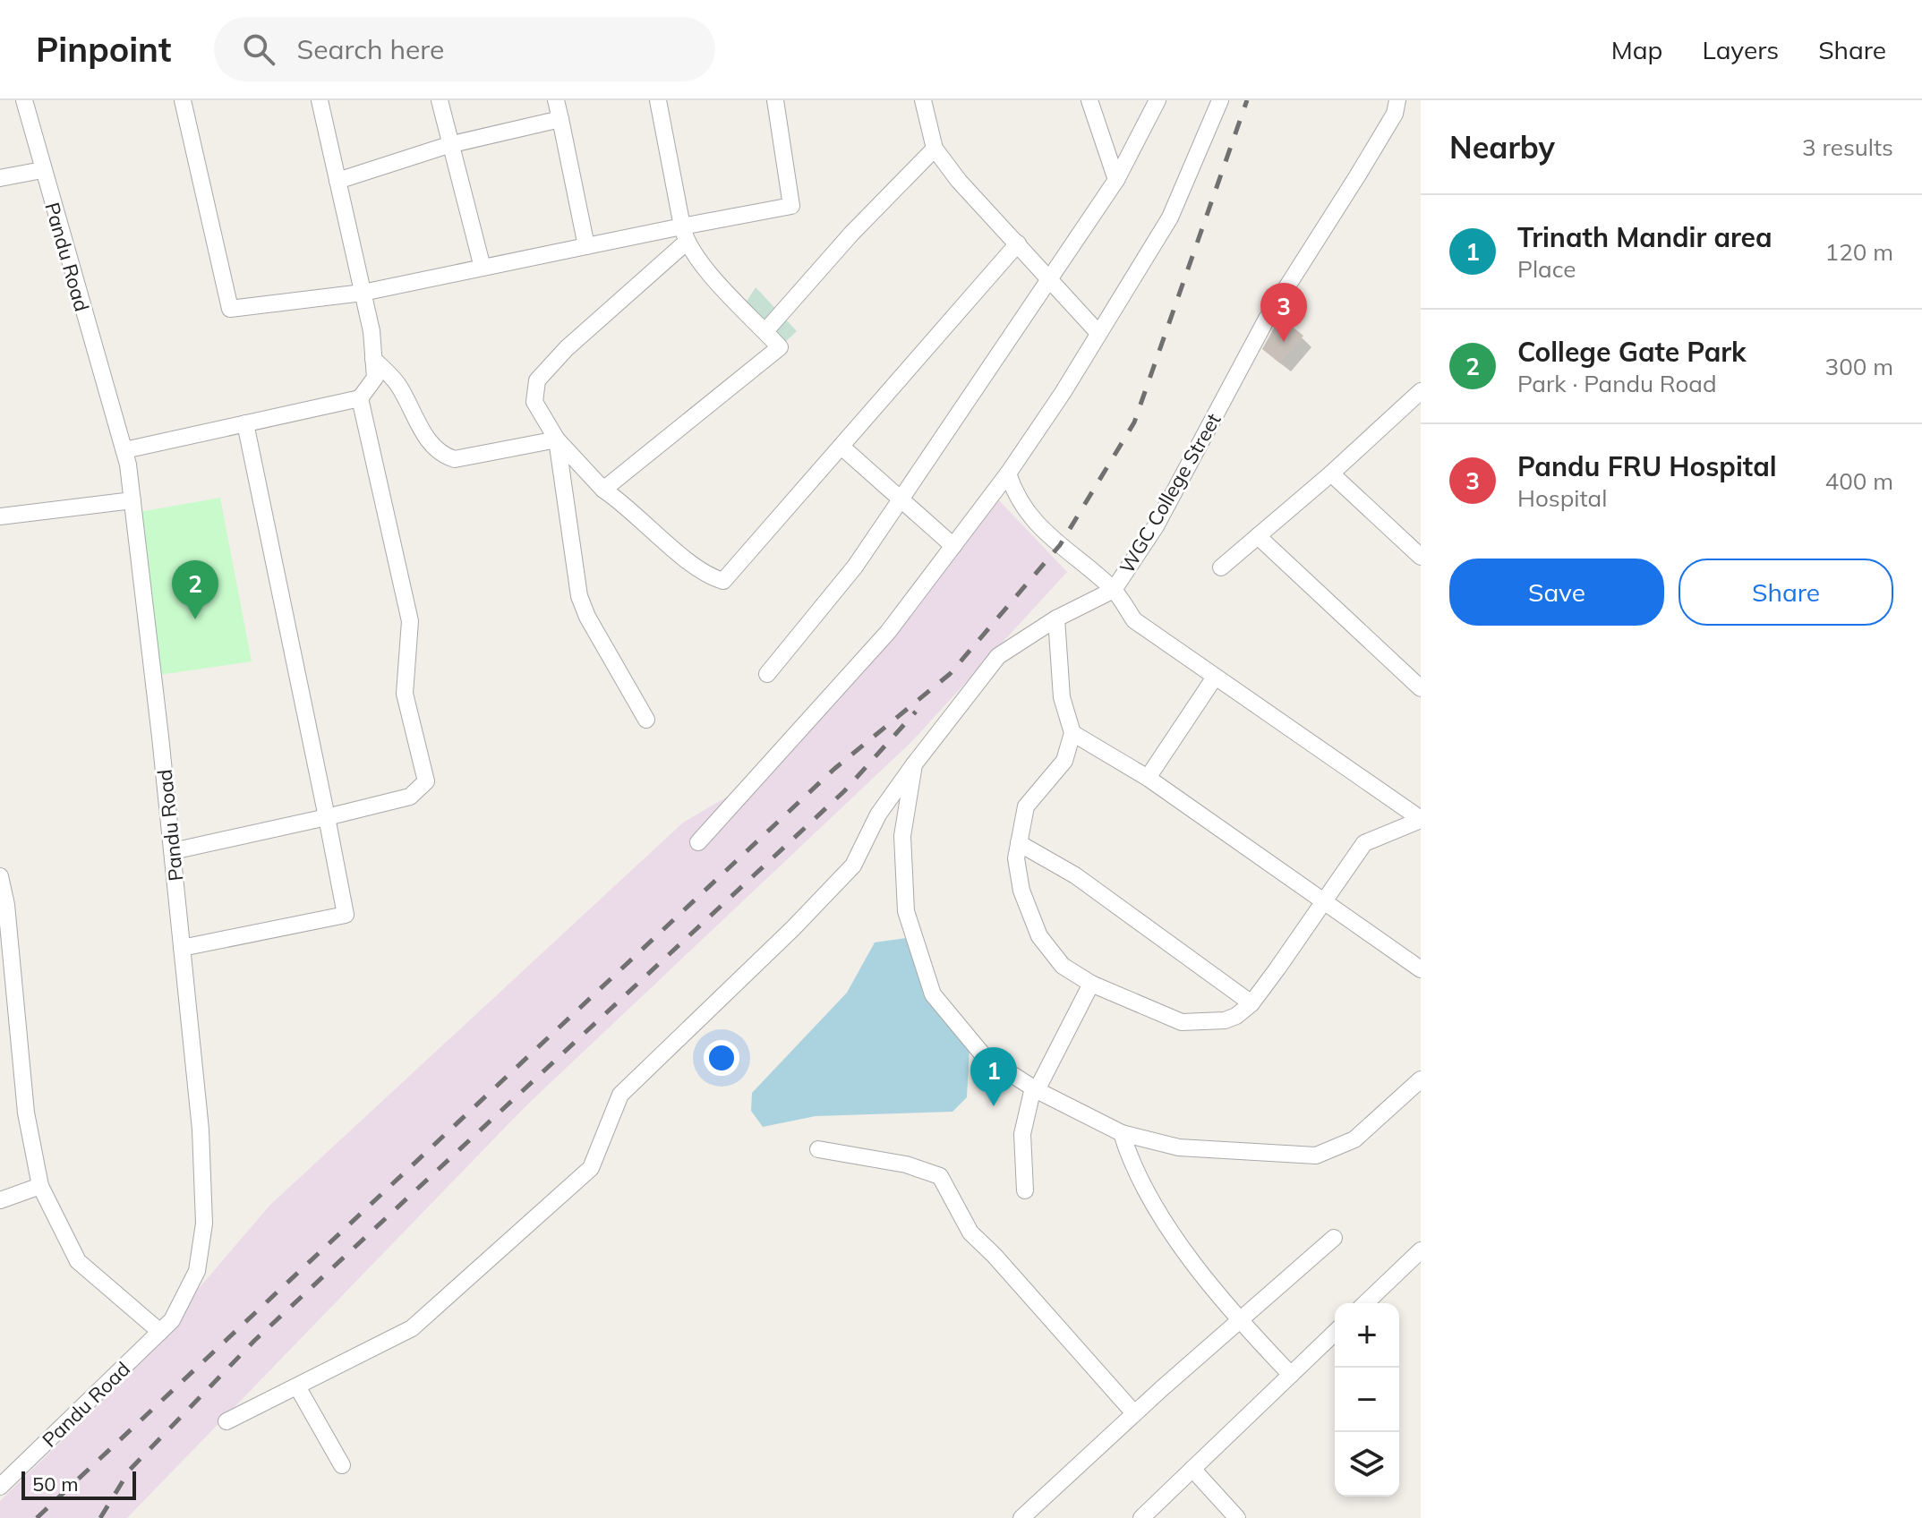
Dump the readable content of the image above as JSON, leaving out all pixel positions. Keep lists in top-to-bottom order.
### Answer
{
  "streets": {
    "street": ["Pandu Road", "WGC College Street"]
  },
  "scale_bar": "50 m",
  "page": {
    "header": "Pinpoint",
    "search": "Search here",
    "nav": ["Map", "Layers", "Share"],
    "heading": ["Nearby", "3 results"],
    "list": [
      {
        "mark": "1",
        "name": "Trinath Mandir area",
        "note": "Place",
        "value": "120 m"
      },
      {
        "mark": "2",
        "name": "College Gate Park",
        "note": "Park · Pandu Road",
        "value": "300 m"
      },
      {
        "mark": "3",
        "name": "Pandu FRU Hospital",
        "note": "Hospital",
        "value": "400 m"
      }
    ],
    "pins": ["3", "2", "1"],
    "buttons": ["Save", "Share"],
    "map_buttons": ["+", "−"],
    "scale": "50 m"
  }
}
